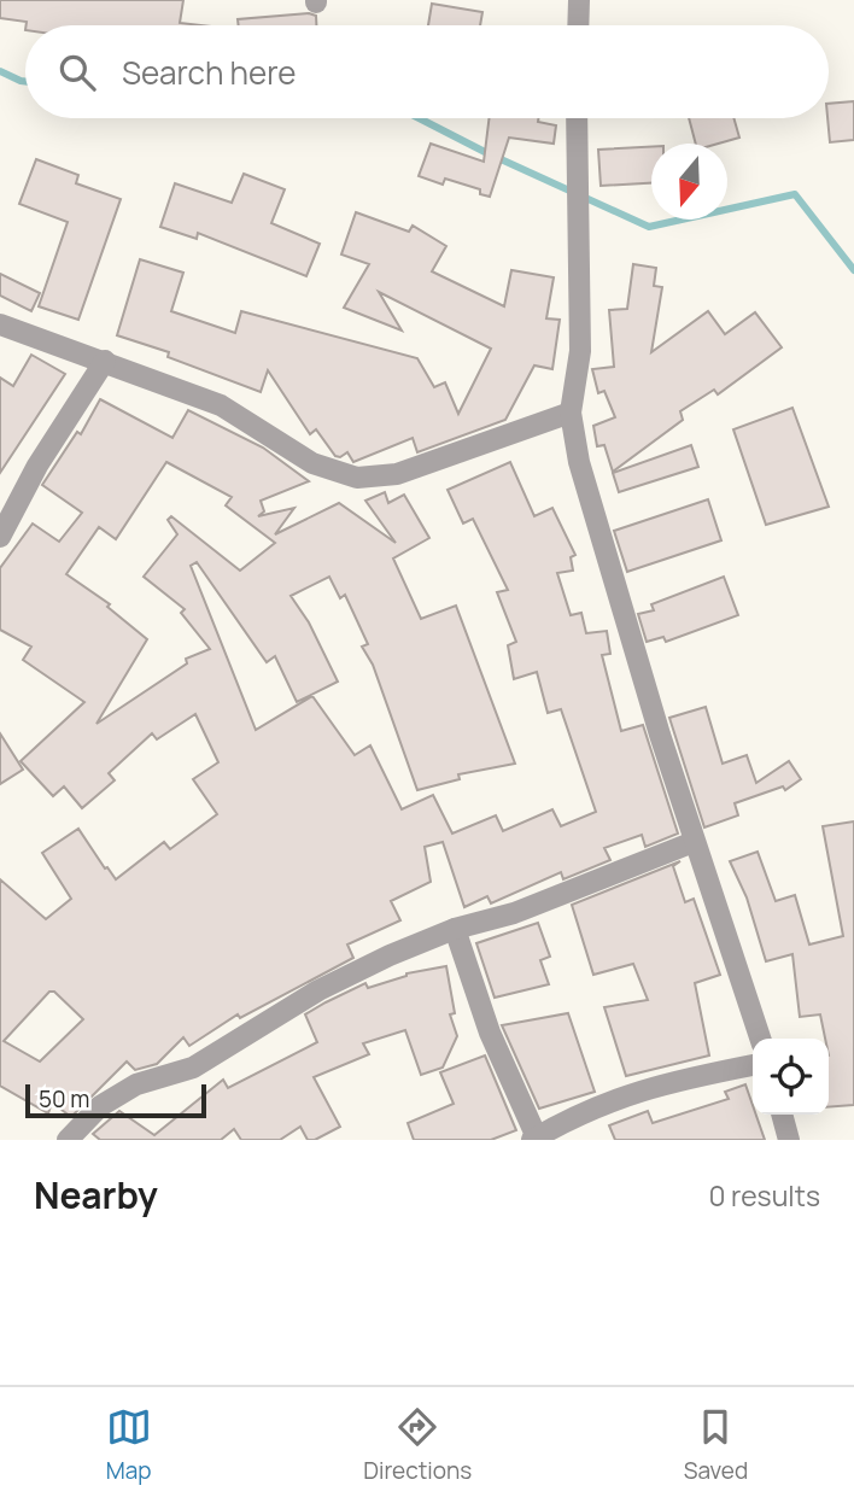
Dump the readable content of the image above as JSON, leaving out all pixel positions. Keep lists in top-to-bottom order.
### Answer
{
  "scale_bar": "50 m",
  "north": "bottom",
  "page": {
    "search": "Search here",
    "scale": "50 m",
    "heading": ["Nearby", "0 results"],
    "nav": ["Map", "Directions", "Saved"]
  }
}
